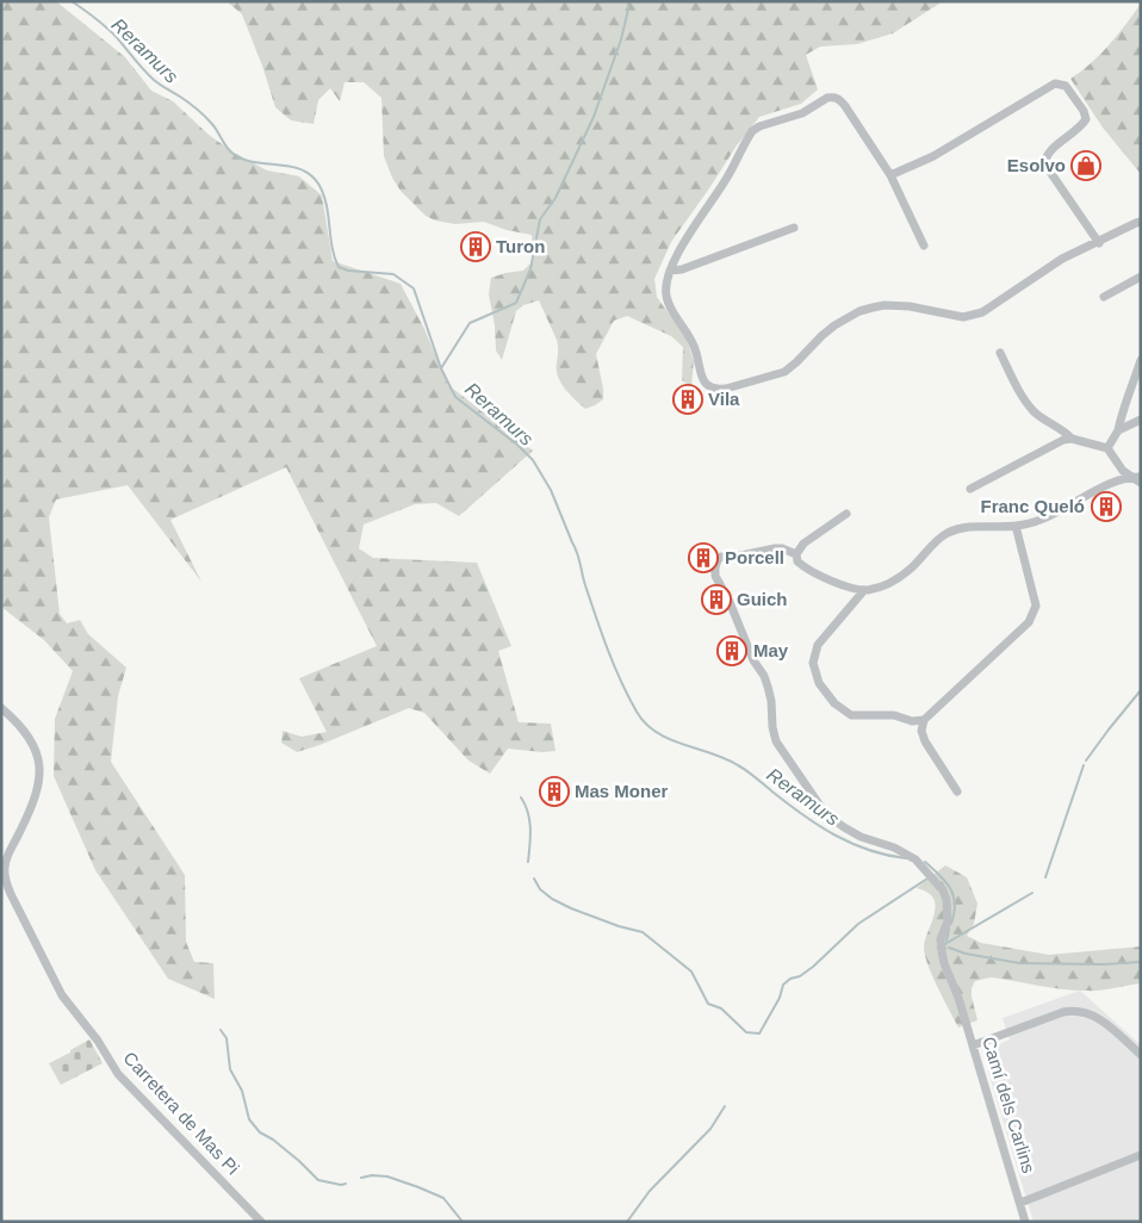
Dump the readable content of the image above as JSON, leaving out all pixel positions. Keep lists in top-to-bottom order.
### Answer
{
  "streets": {
    "street": ["Camí dels Carlins", "Carretera de Mas Pi"]
  },
  "water": ["Reramurs"],
  "places": {
    "shop": ["Esolvo"],
    "building": [
      "Turon",
      "Vila",
      "Franc Queló",
      "Porcell",
      "Guich",
      "May",
      "Mas Moner"
    ]
  }
}
